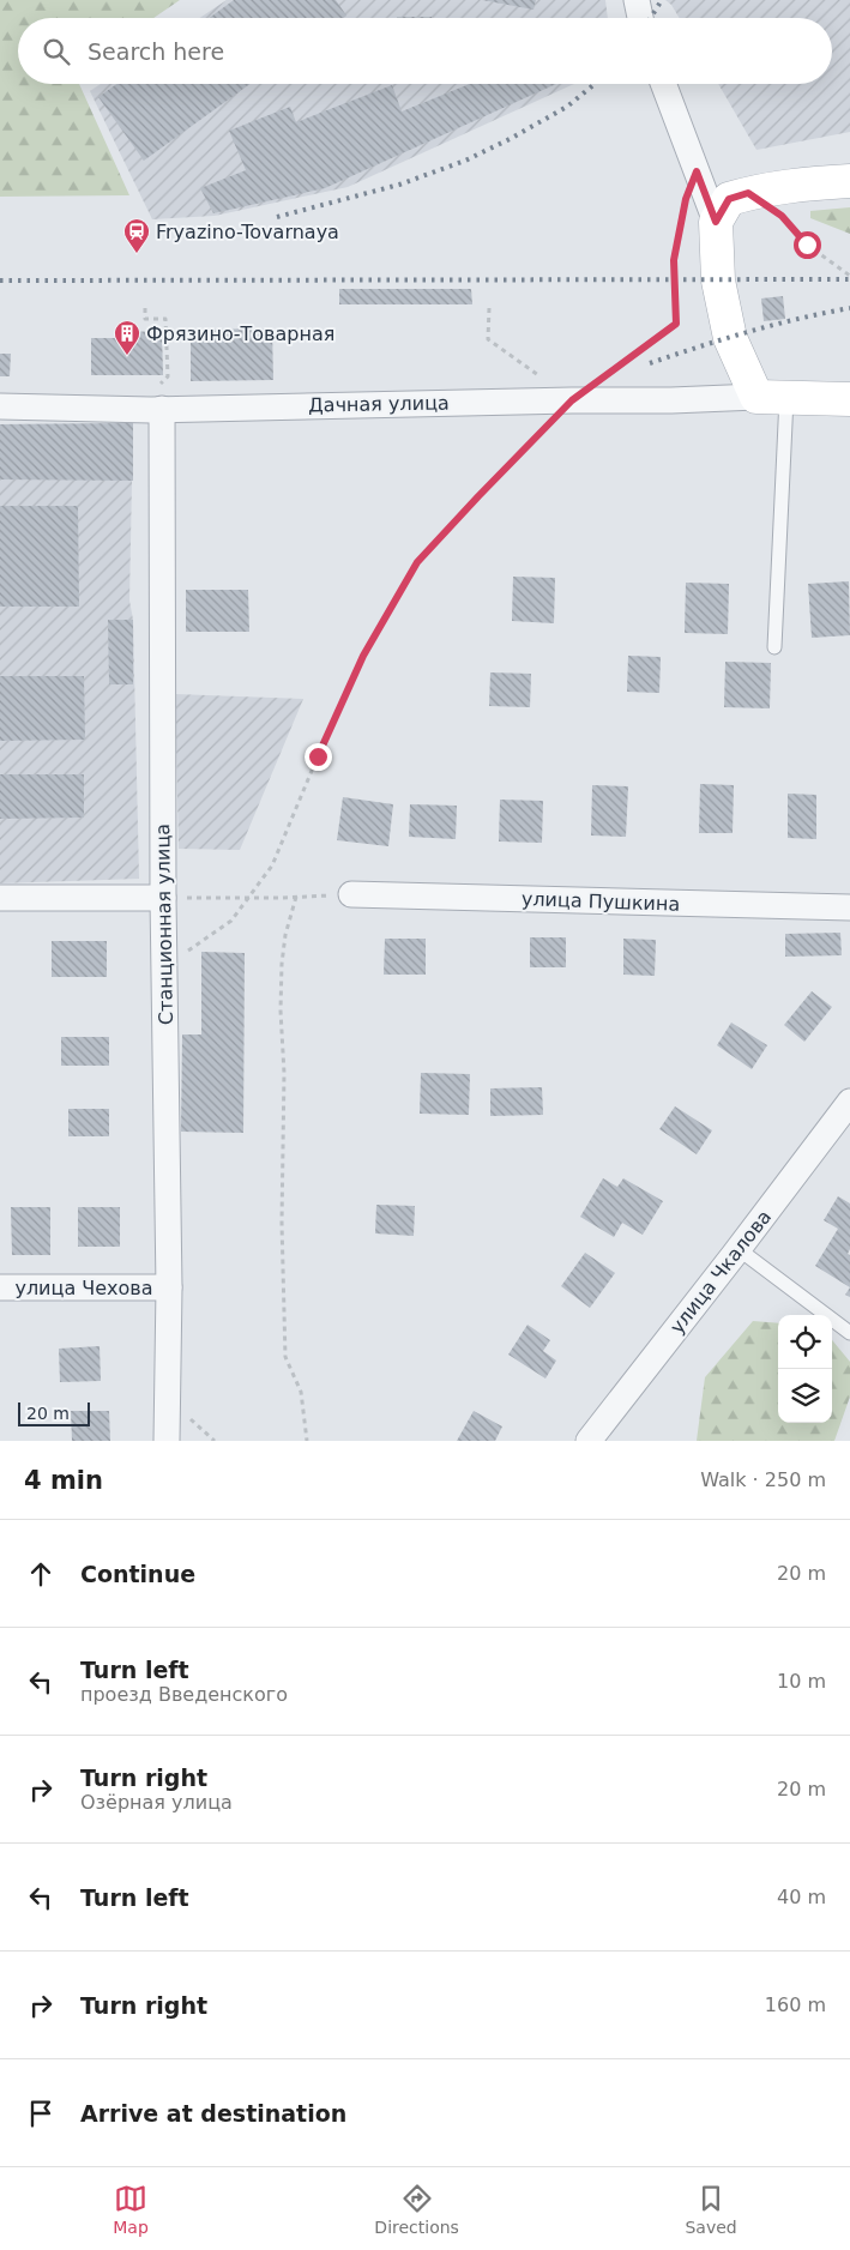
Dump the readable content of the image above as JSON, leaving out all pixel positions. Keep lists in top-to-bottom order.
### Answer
{
  "streets": {
    "street": [
      "Дачная улица",
      "улица Пушкина",
      "Станционная улица",
      "улица Чкалова",
      "улица Чехова"
    ]
  },
  "crossings": [
    ["Дачная улица", "Станционная улица"],
    ["Станционная улица", "улица Чехова"]
  ],
  "places": {
    "station": ["Fryazino-Tovarnaya"],
    "building": ["Фрязино-Товарная"]
  },
  "scale_bar": "20 m",
  "page": {
    "search": "Search here",
    "scale": "20 m",
    "heading": ["4 min", "Walk · 250 m"],
    "list": [
      ["Continue", "20 m"],
      ["Turn left", "проезд Введенского", "10 m"],
      ["Turn right", "Озёрная улица", "20 m"],
      ["Turn left", "40 m"],
      ["Turn right", "160 m"],
      "Arrive at destination"
    ],
    "nav": ["Map", "Directions", "Saved"]
  }
}
